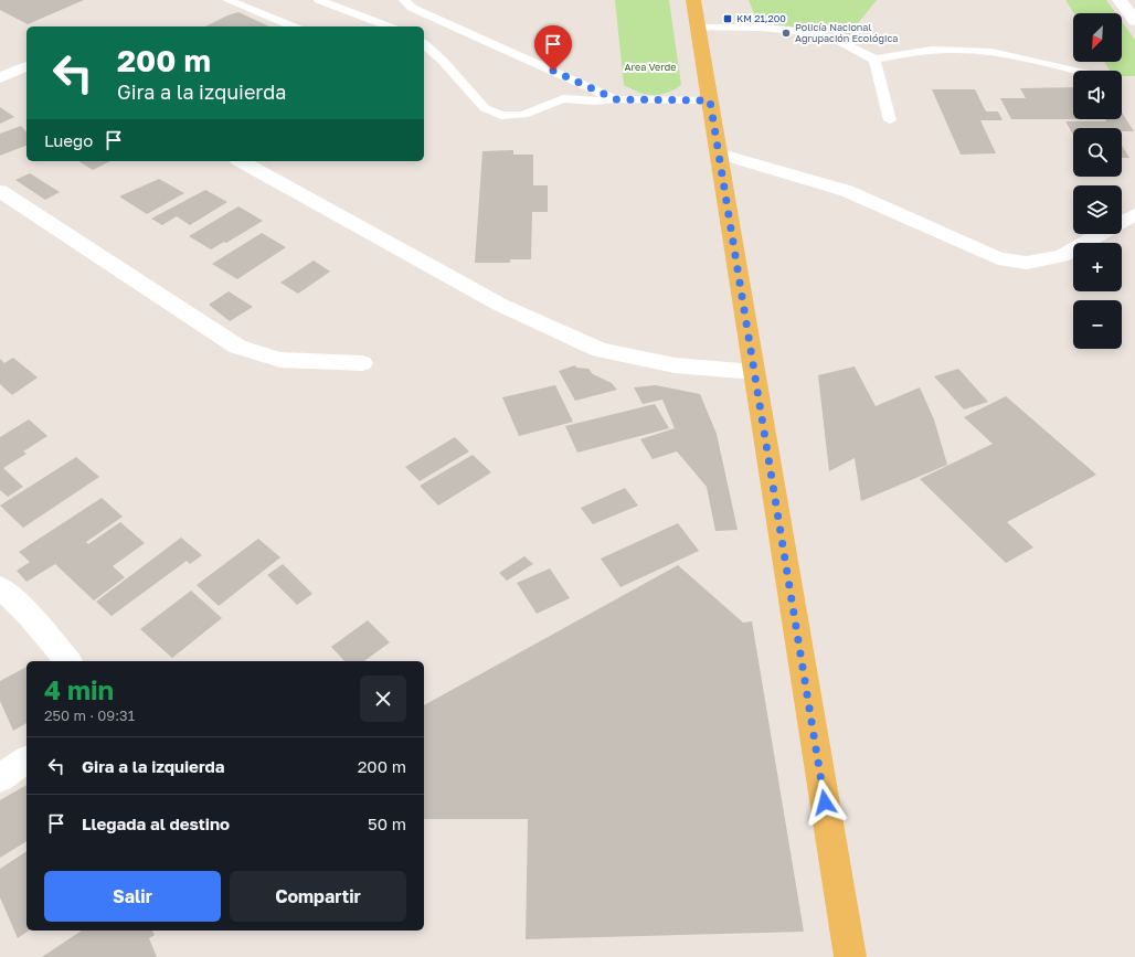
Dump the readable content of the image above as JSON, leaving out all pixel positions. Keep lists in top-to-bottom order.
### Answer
{
  "parks": ["Area Verde"],
  "places": {
    "transit": ["KM 21,200"],
    "other": ["Policía Nacional Agrupación Ecológica"]
  },
  "north": "bottom left",
  "page": {
    "map_buttons": ["+", "−"],
    "turn": ["200 m", "Gira a la izquierda"],
    "then": "Luego",
    "heading": ["4 min", "250 m · 09:31"],
    "list": [
      {
        "name": "Gira a la izquierda",
        "value": "200 m"
      },
      {
        "name": "Llegada al destino",
        "value": "50 m"
      }
    ],
    "buttons": ["Salir", "Compartir"]
  }
}
